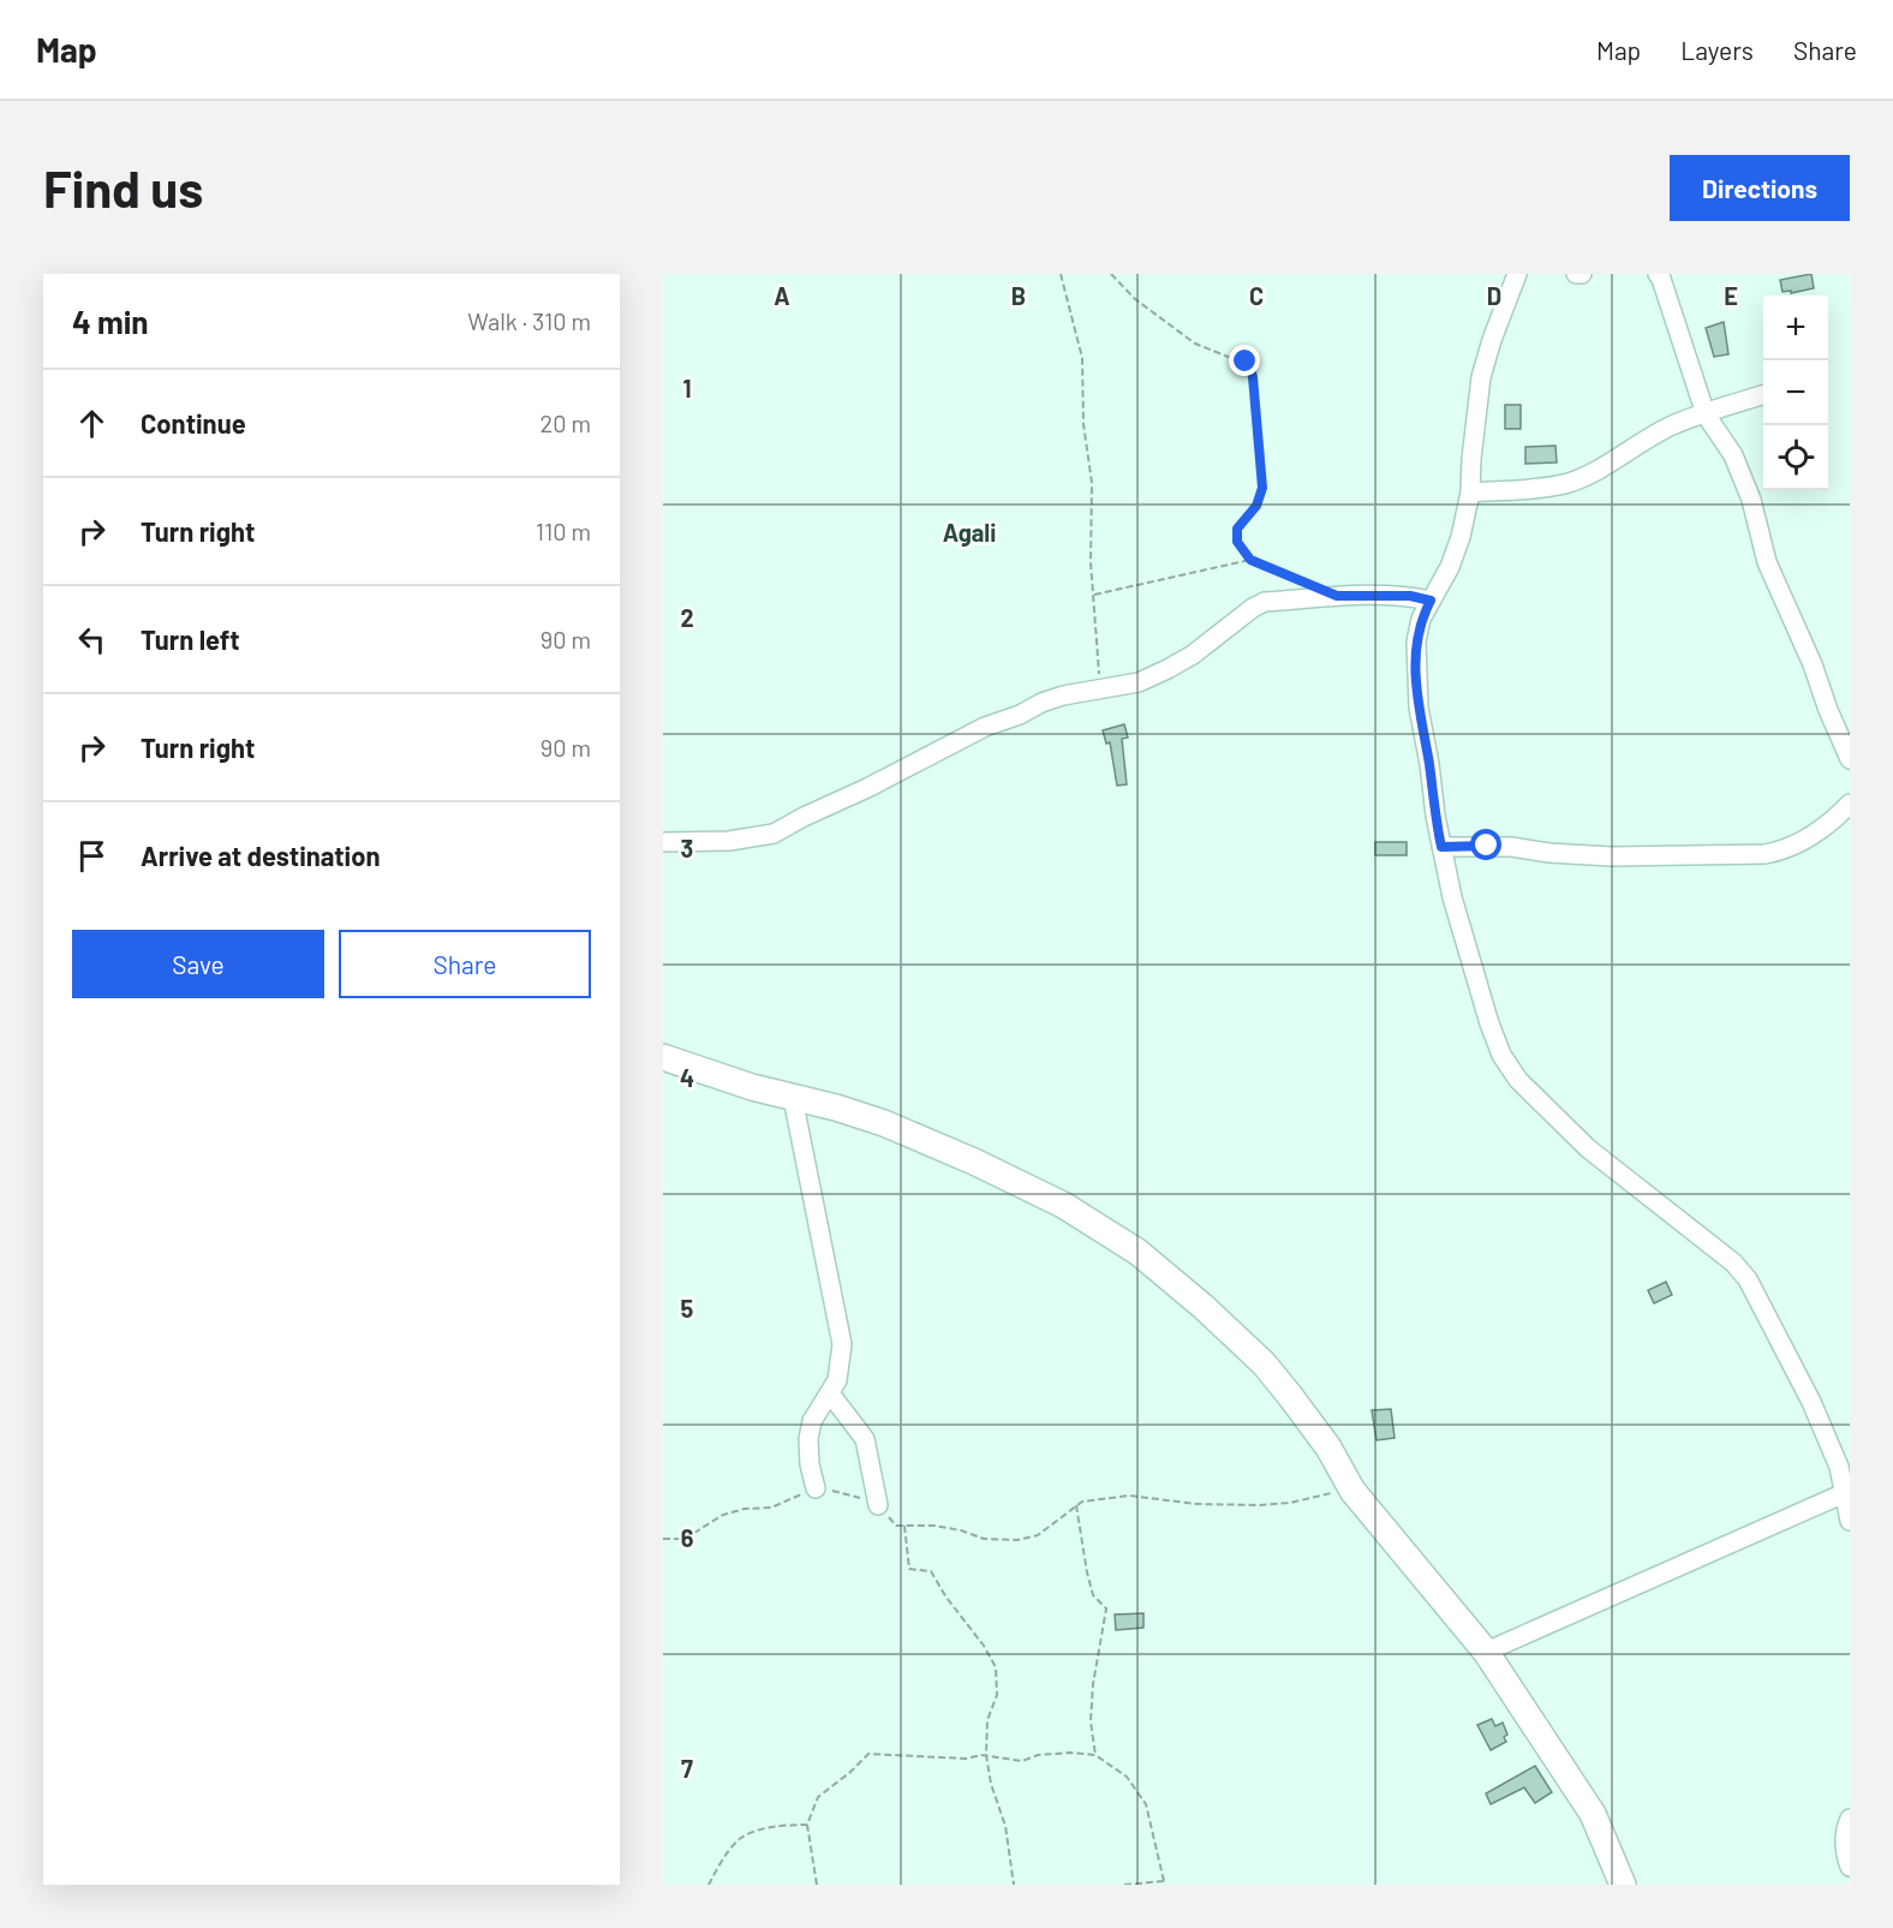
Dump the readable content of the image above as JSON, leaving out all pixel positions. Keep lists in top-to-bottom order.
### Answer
{
  "districts": ["Agali"],
  "page": {
    "header": "Map",
    "nav": ["Map", "Layers", "Share"],
    "buttons": [
      "Directions",
      ["Save", "Share"]
    ],
    "title": "Find us",
    "heading": ["4 min", "Walk · 310 m"],
    "map_buttons": ["+", "−"],
    "list": [
      ["Continue", "20 m"],
      ["Turn right", "110 m"],
      ["Turn left", "90 m"],
      ["Turn right", "90 m"],
      "Arrive at destination"
    ]
  },
  "grid": {
    "columns": [
      "A",
      "B",
      "C",
      "D",
      "E"
    ],
    "rows": [
      "1",
      "2",
      "3",
      "4",
      "5",
      "6",
      "7"
    ]
  }
}
